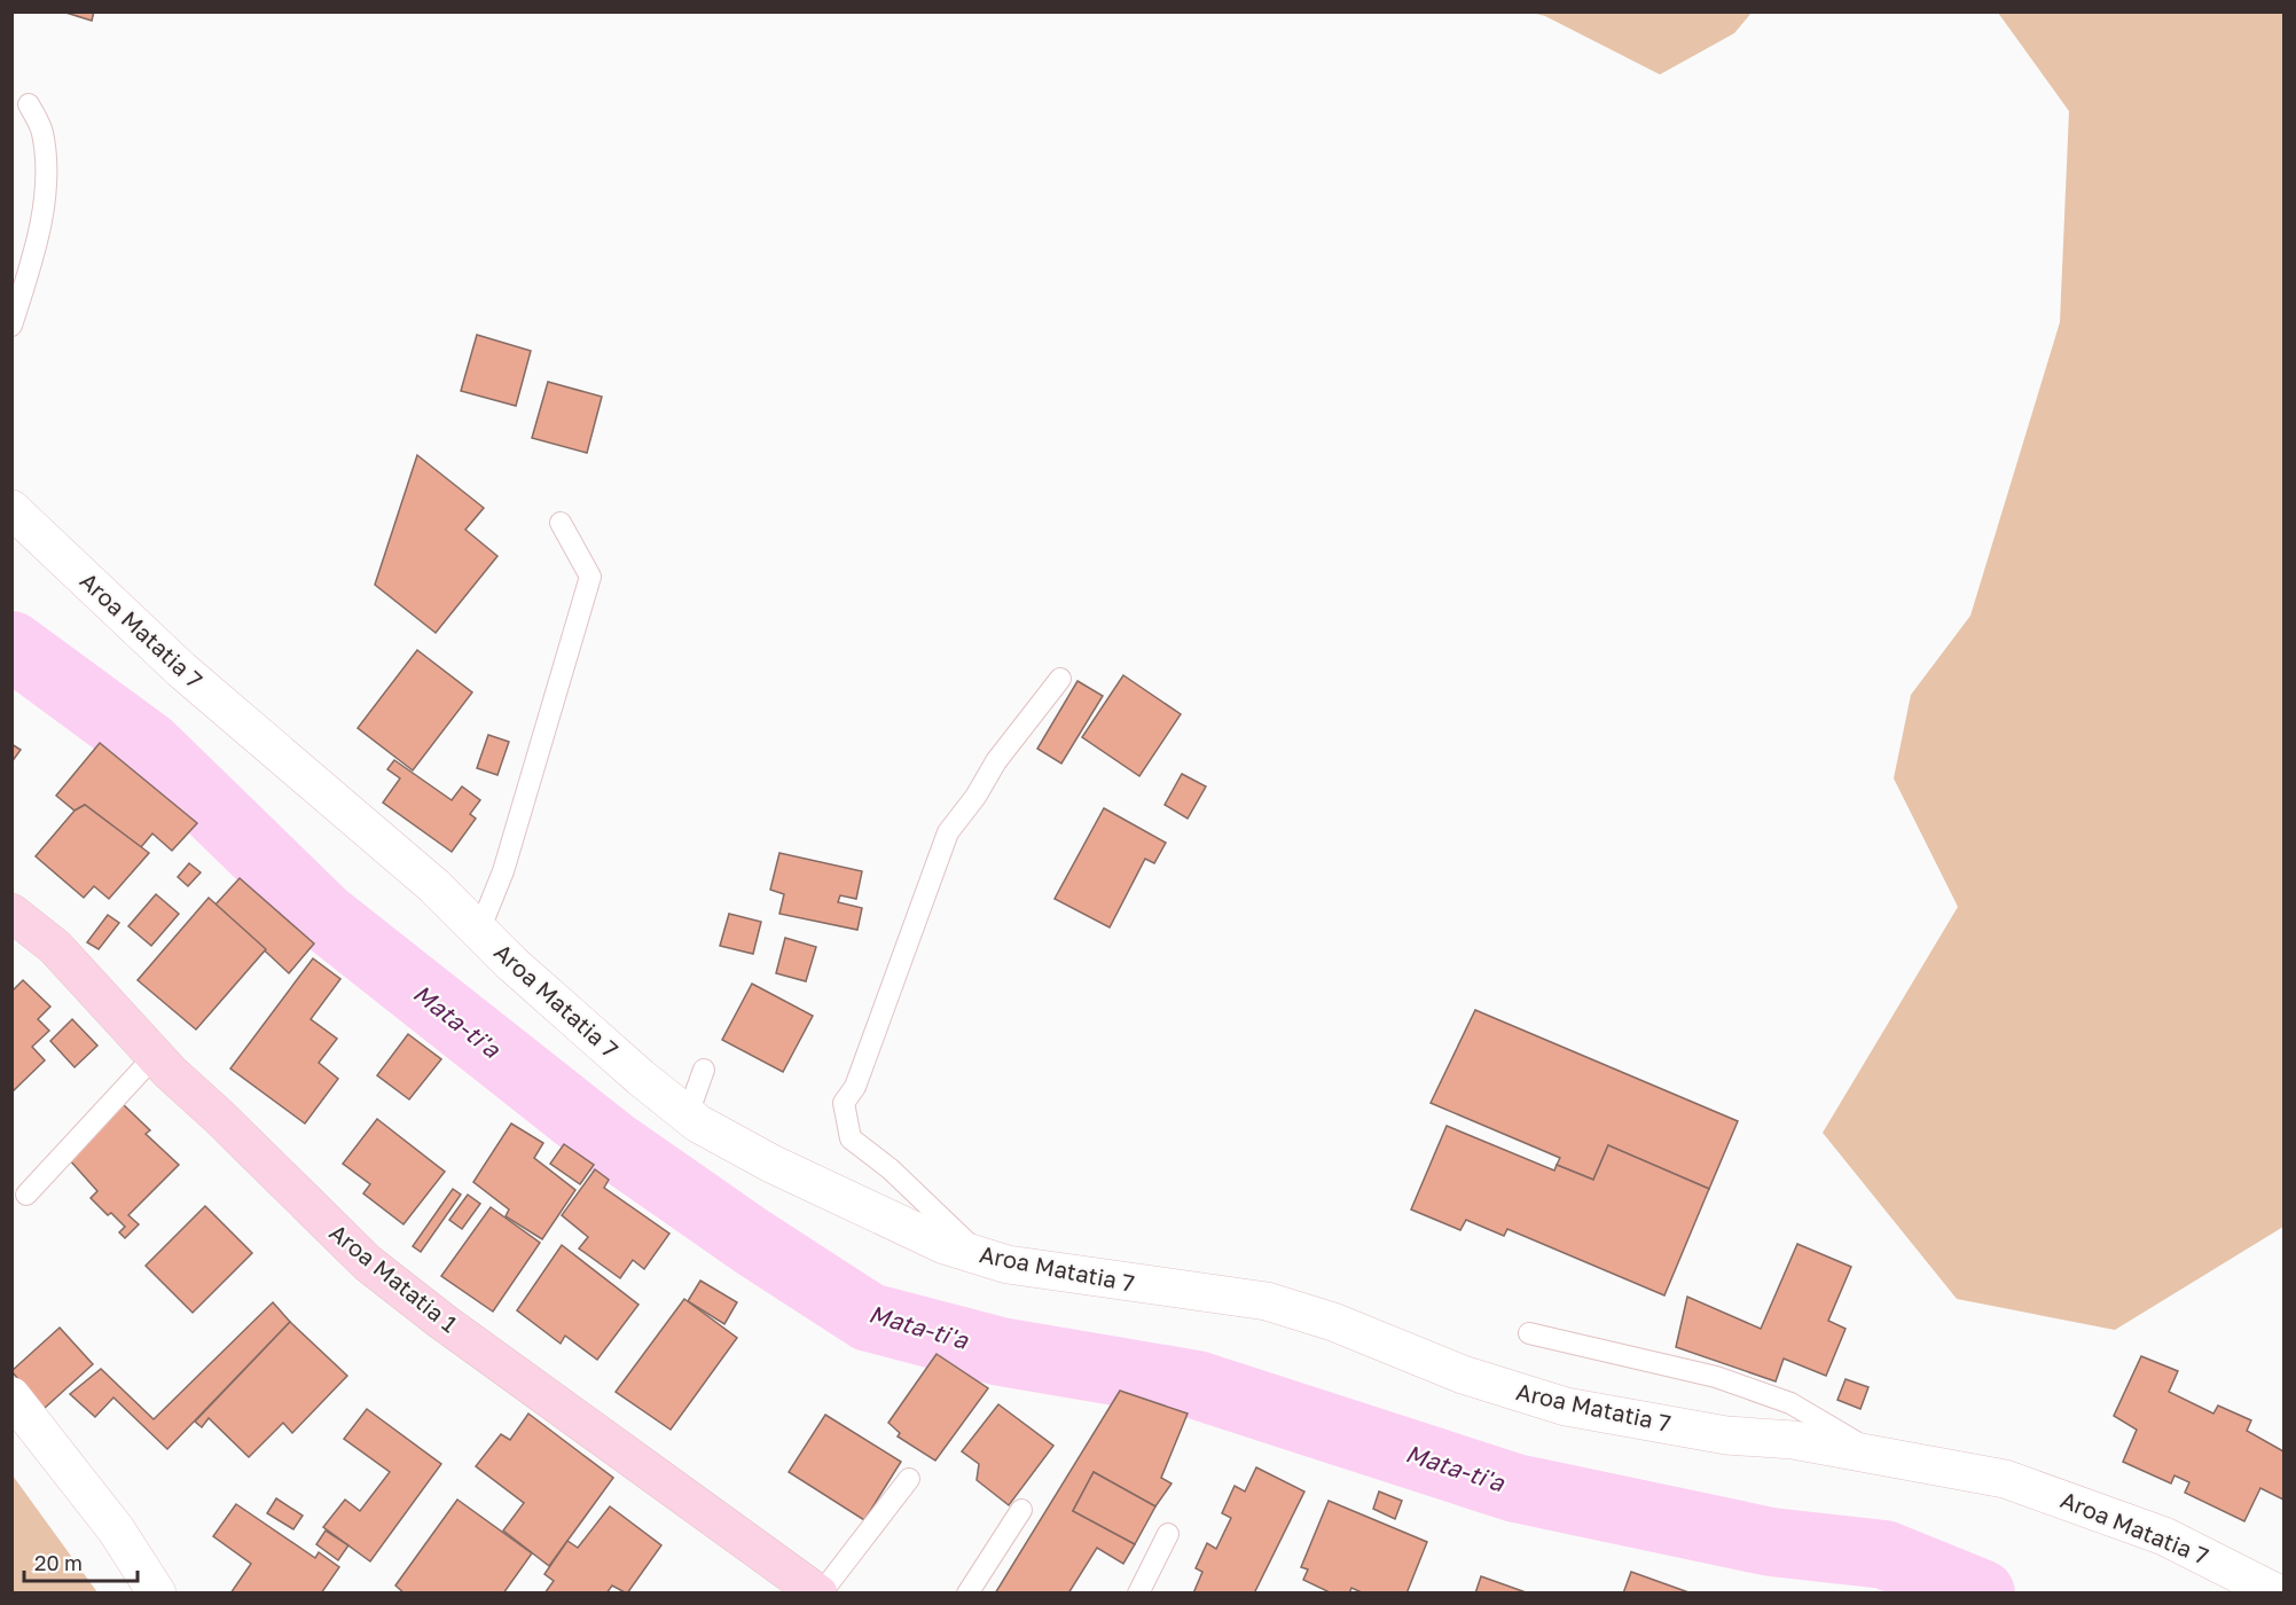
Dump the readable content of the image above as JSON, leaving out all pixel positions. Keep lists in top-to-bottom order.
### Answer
{
  "streets": {
    "main road": ["Aroa Matatia 1"],
    "street": ["Aroa Matatia 7"]
  },
  "water": ["Mata-ti'a"],
  "scale_bar": "20 m"
}
